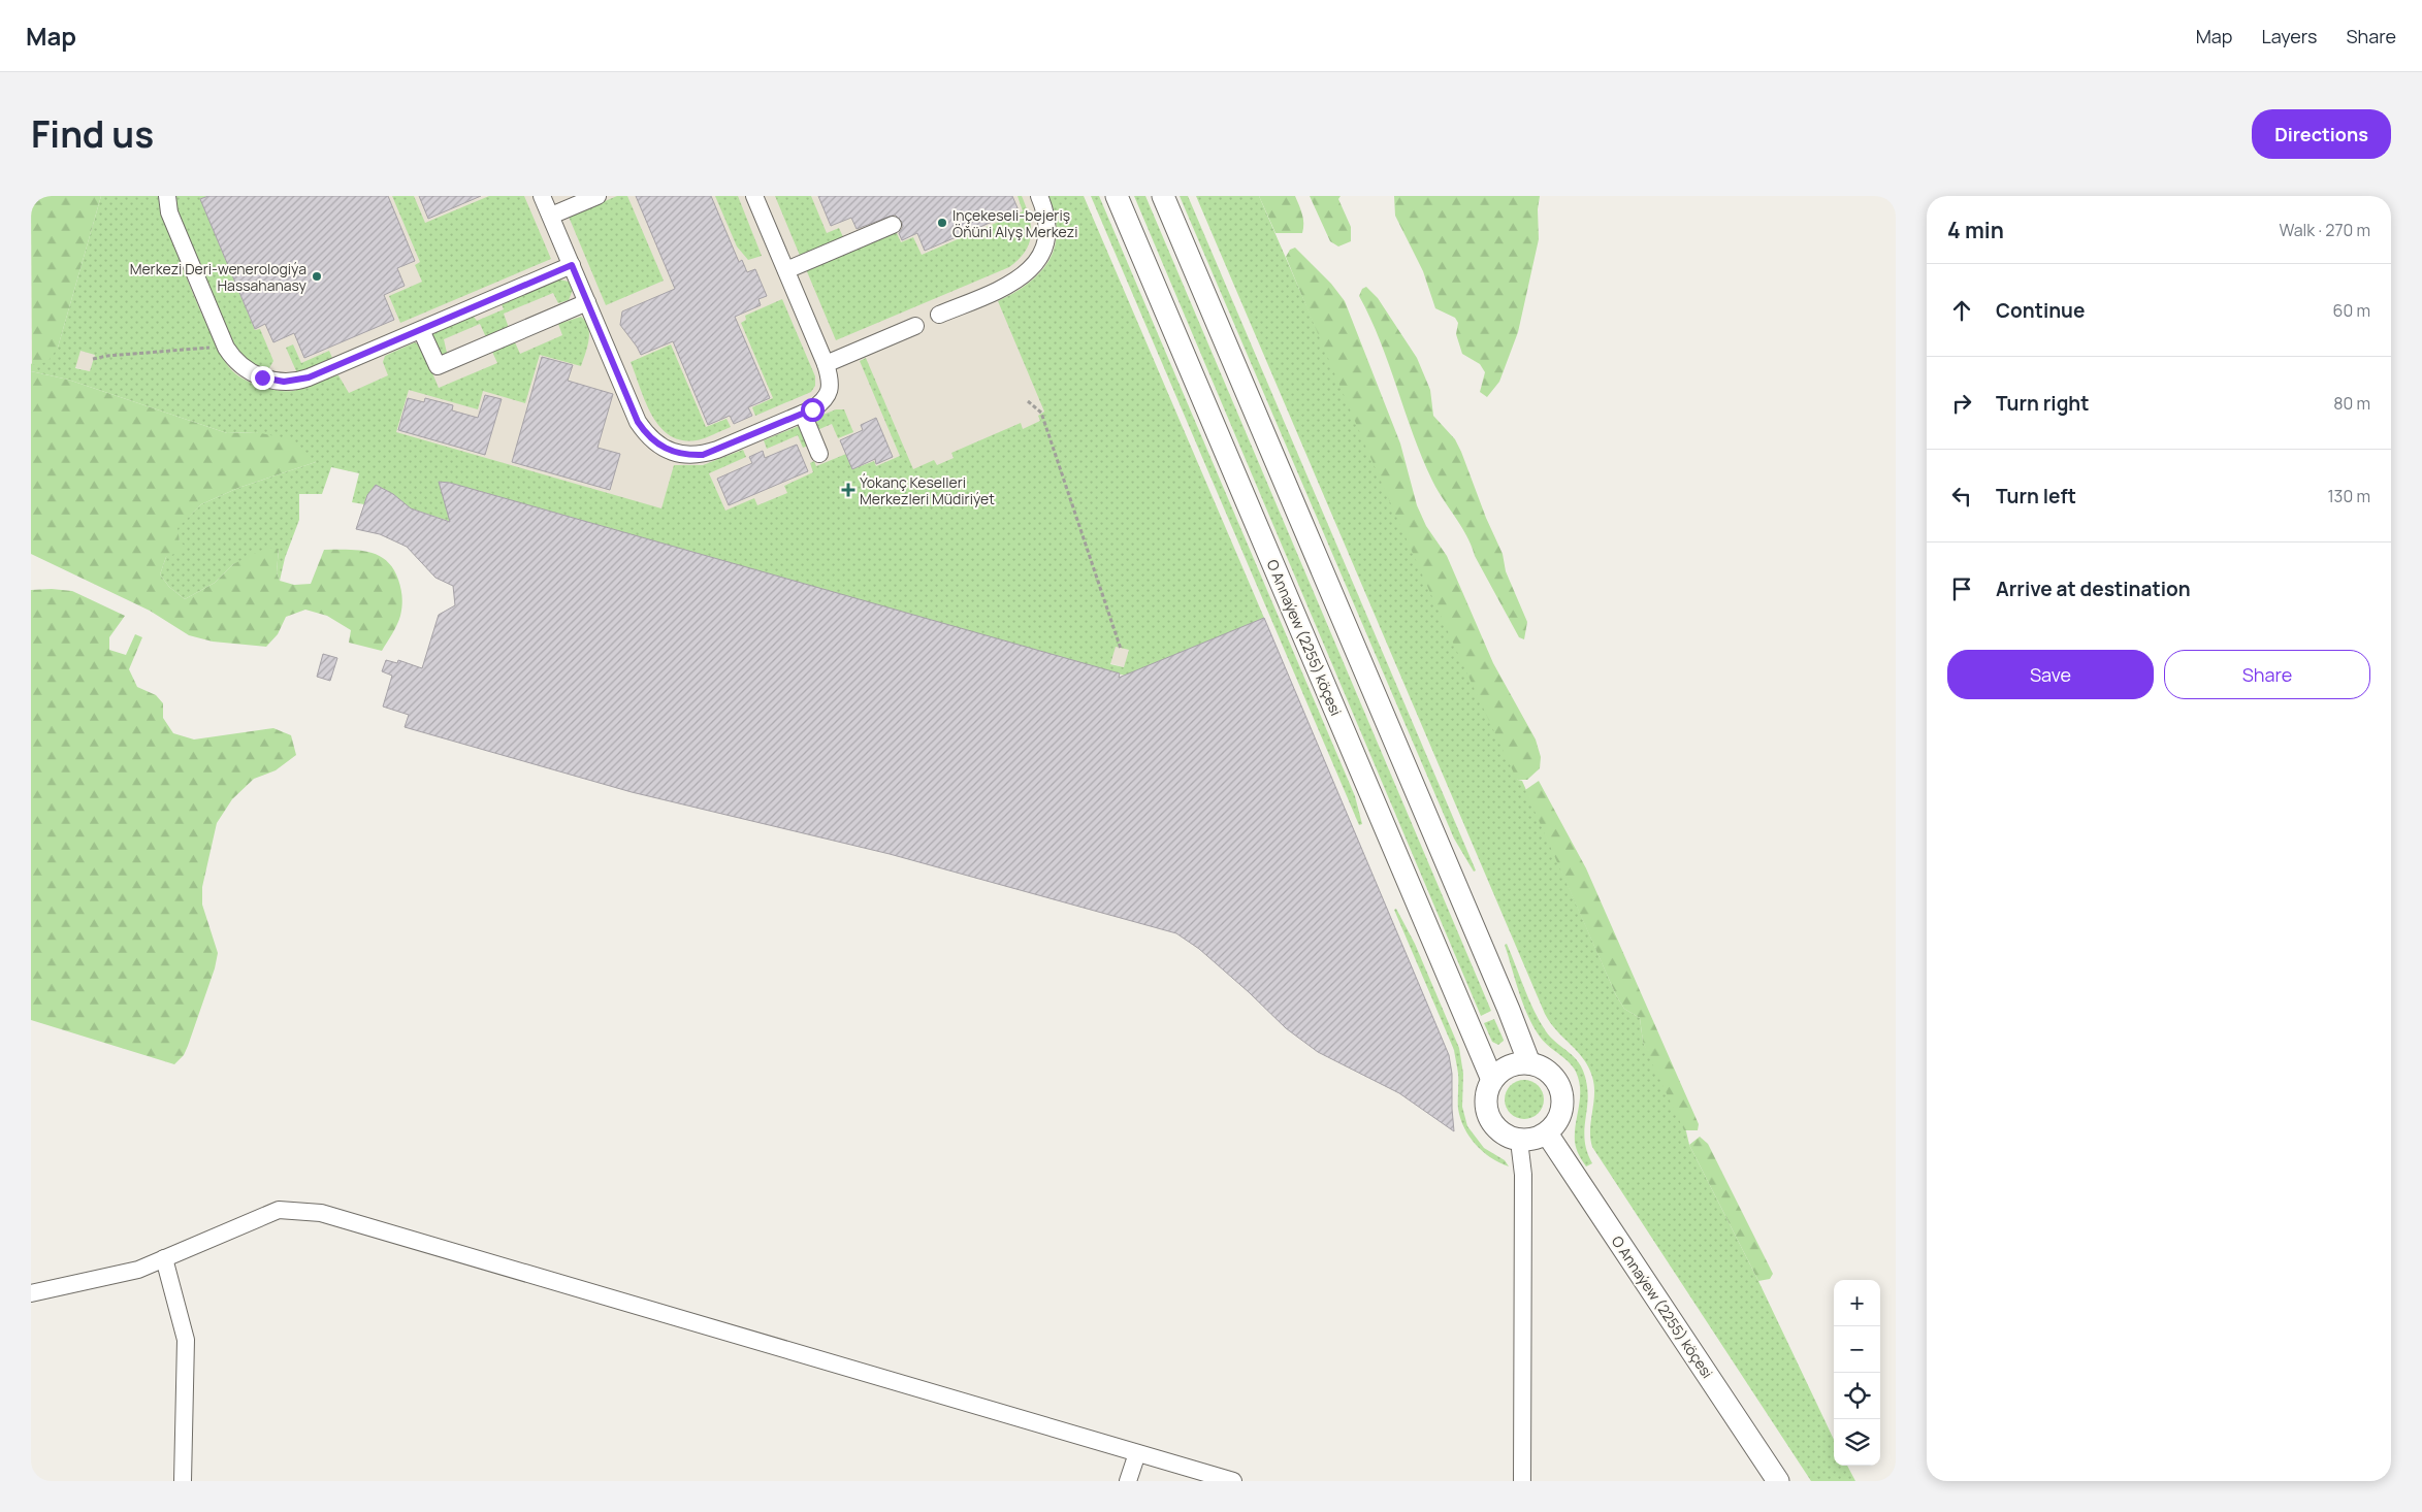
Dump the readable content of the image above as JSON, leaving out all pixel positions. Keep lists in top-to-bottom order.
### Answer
{
  "streets": {
    "main road": ["O Annaýew (2255) köçesi"]
  },
  "places": {
    "other": ["Inçekeseli-bejeriş Öňüni Alyş Merkezi", "Merkezi Deri-wenerologiýa Hassahanasy"],
    "health": ["Ýokanç Keselleri Merkezleri Müdiriýet"]
  },
  "page": {
    "header": "Map",
    "nav": ["Map", "Layers", "Share"],
    "title": "Find us",
    "buttons": [
      "Directions",
      ["Save", "Share"]
    ],
    "heading": ["4 min", "Walk · 270 m"],
    "list": [
      ["Continue", "60 m"],
      ["Turn right", "80 m"],
      ["Turn left", "130 m"],
      "Arrive at destination"
    ],
    "map_buttons": ["+", "−"]
  }
}
